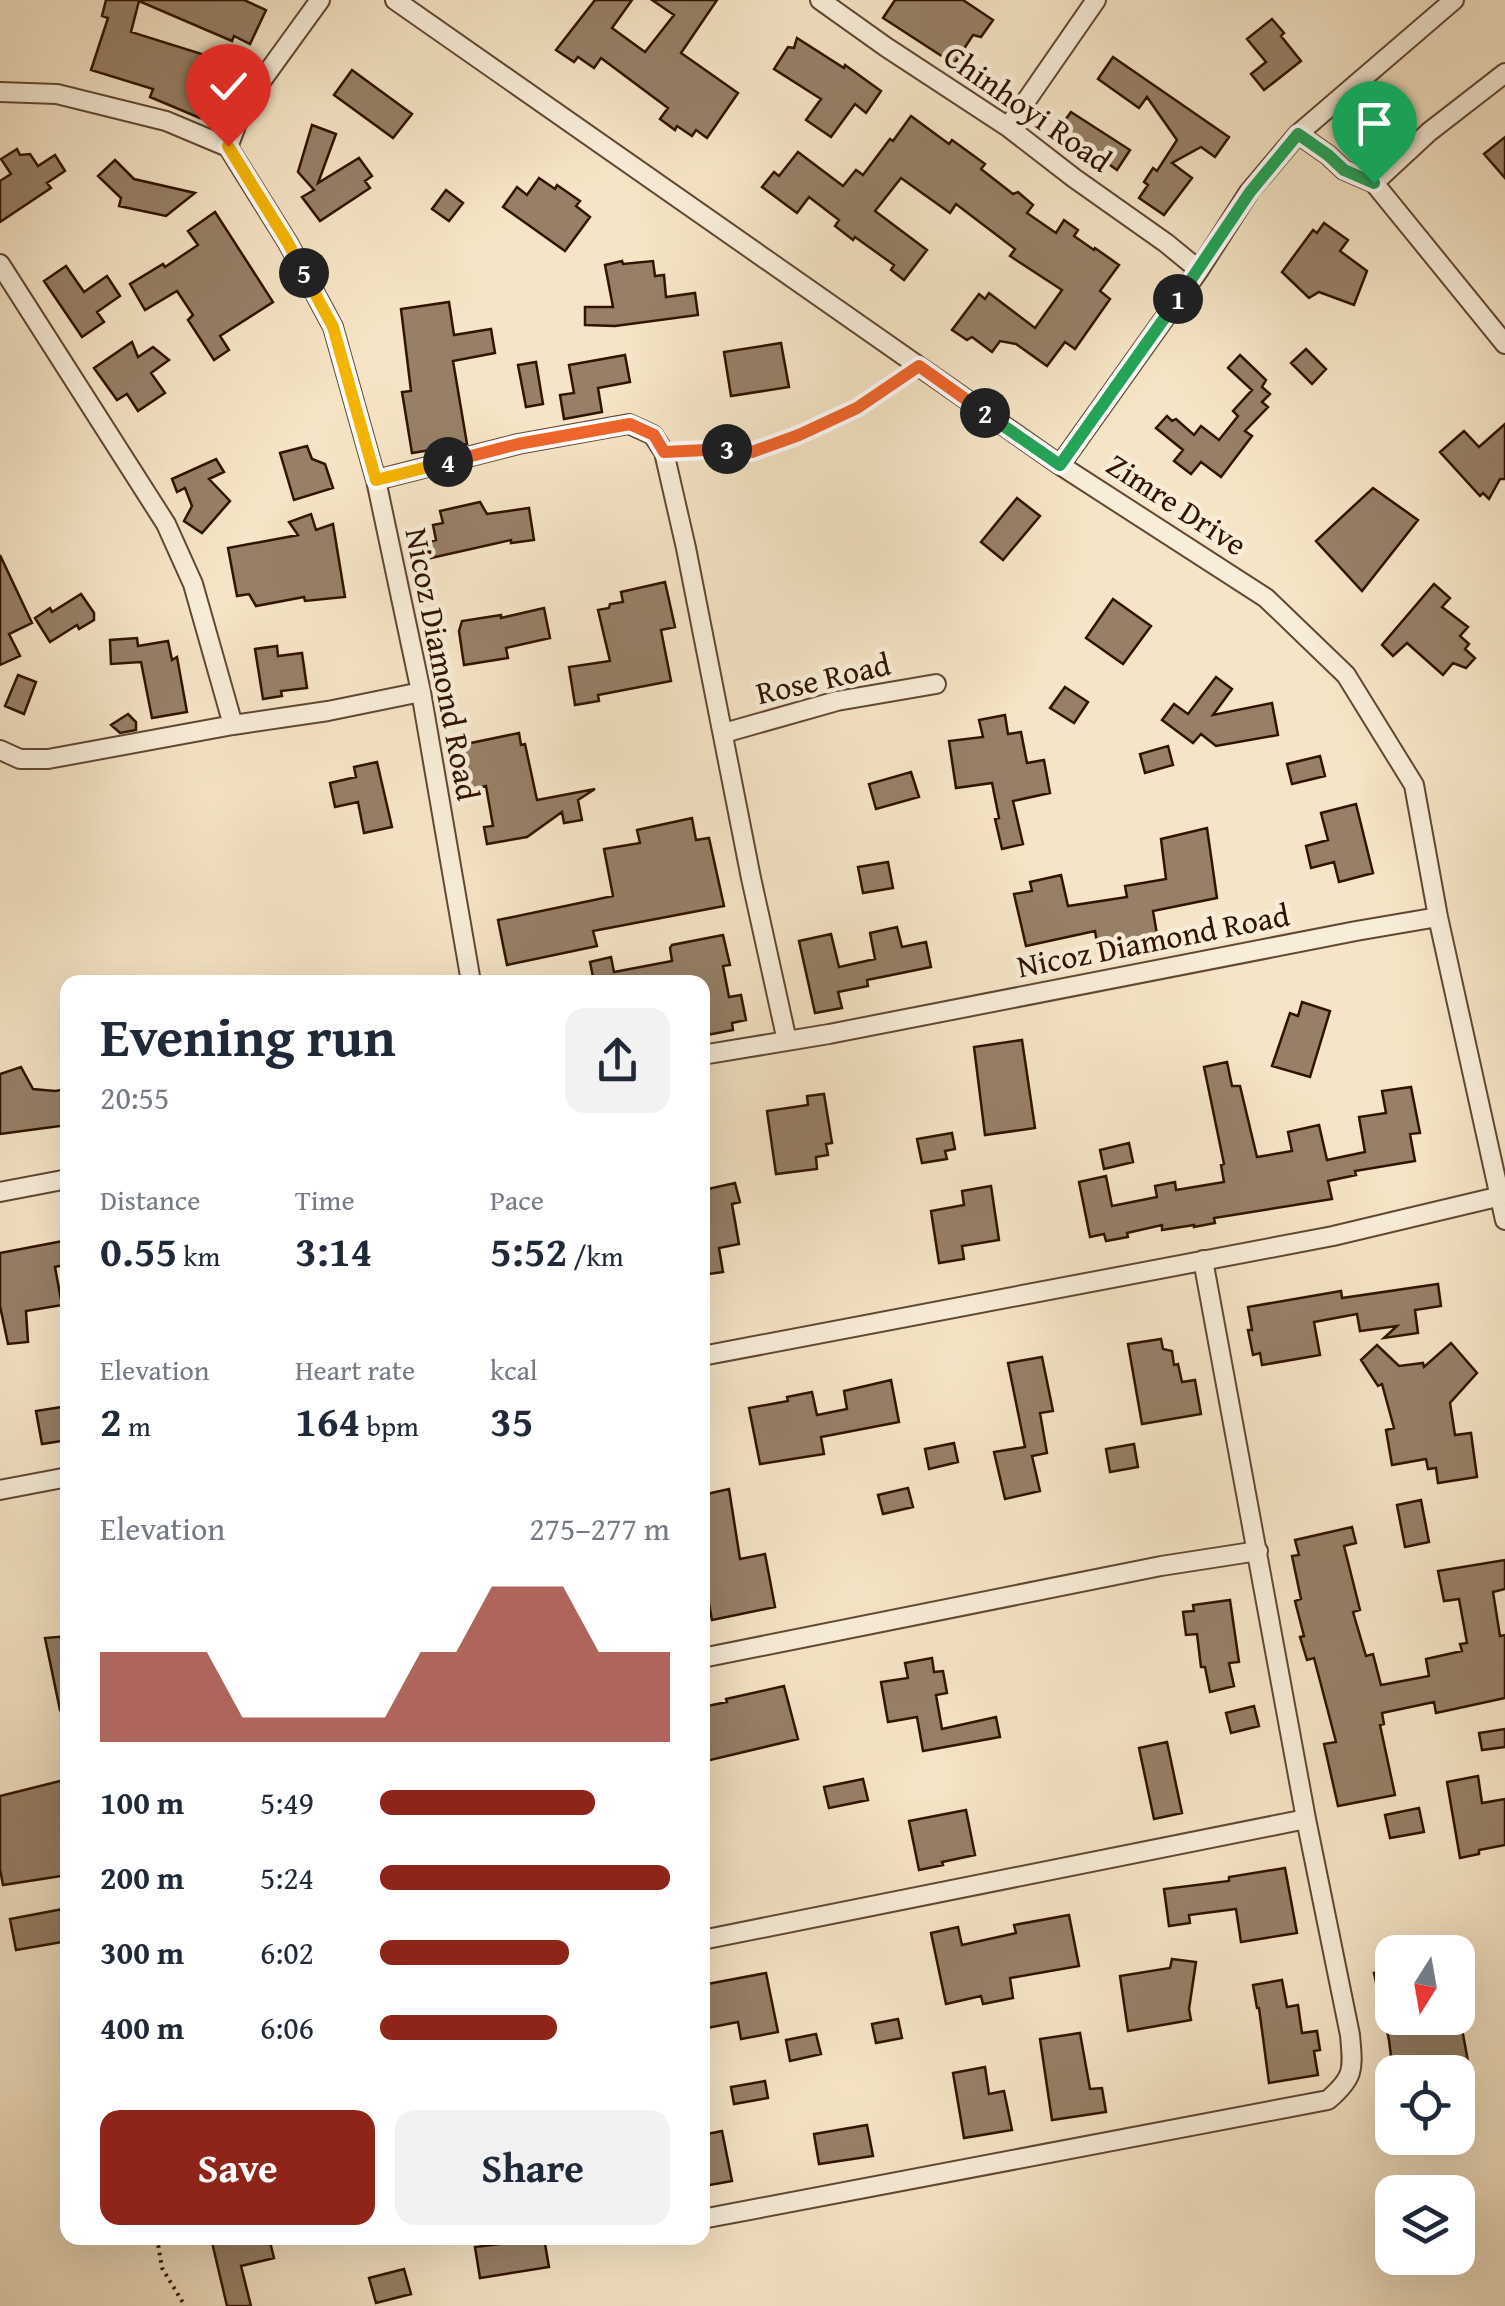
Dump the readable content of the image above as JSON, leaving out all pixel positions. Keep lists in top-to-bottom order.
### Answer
{
  "streets": {
    "street": [
      "Chinhoyi Road",
      "Zimre Drive",
      "Nicoz Diamond Road",
      "Rose Road"
    ]
  },
  "crossings": [
    ["Zimre Drive", "Nicoz Diamond Road"]
  ],
  "north": "bottom",
  "page": {
    "pins": [
      "5",
      "1",
      "2",
      "3",
      "4"
    ],
    "heading": ["Evening run", "20:55"],
    "stats": [
      ["Distance", "0.55 km"],
      ["Time", "3:14"],
      ["Pace", "5:52 /km"],
      ["Elevation", "2 m"],
      ["Heart rate", "164 bpm"],
      ["kcal", "35"]
    ],
    "chart": ["Elevation", "275–277 m"],
    "list": [
      {
        "name": "100 m",
        "note": "5:49"
      },
      {
        "name": "200 m",
        "note": "5:24"
      },
      {
        "name": "300 m",
        "note": "6:02"
      },
      {
        "name": "400 m",
        "note": "6:06"
      }
    ],
    "buttons": ["Save", "Share"]
  }
}
